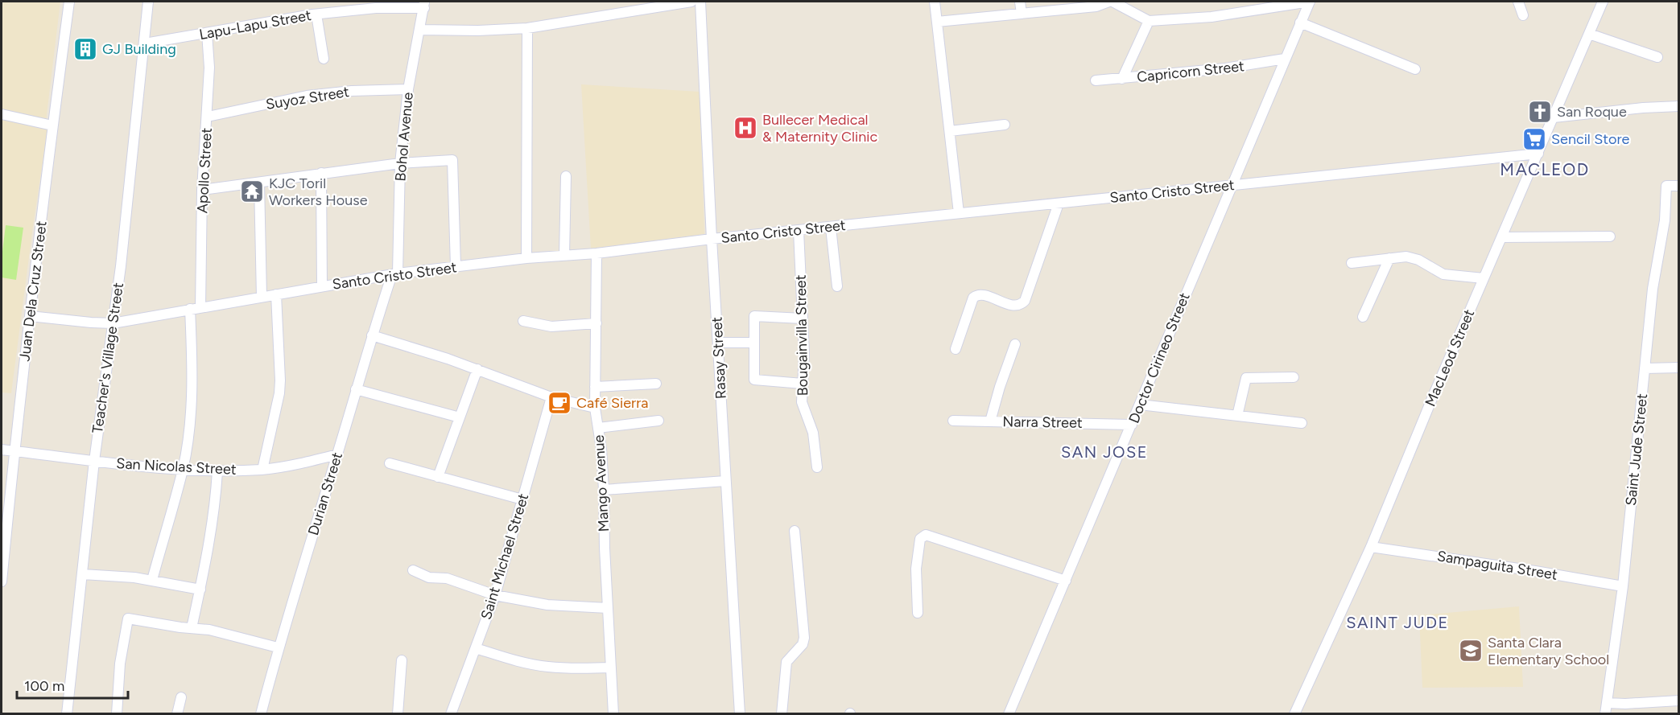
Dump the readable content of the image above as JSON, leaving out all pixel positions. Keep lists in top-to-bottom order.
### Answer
{
  "streets": {
    "street": [
      "Lapu-Lapu Street",
      "Capricorn Street",
      "Suyoz Street",
      "Bohol Avenue",
      "Apollo Street",
      "Santo Cristo Street",
      "Juan Dela Cruz Street",
      "Bougainvilla Street",
      "Teacher's Village Street",
      "Rasay Street",
      "Doctor Cirineo Street",
      "MacLeod Street",
      "Narra Street",
      "Saint Jude Street",
      "San Nicolas Street",
      "Mango Avenue",
      "Durian Street",
      "Saint Michael Street",
      "Sampaguita Street"
    ]
  },
  "crossings": [
    ["Lapu-Lapu Street", "Bohol Avenue"],
    ["Lapu-Lapu Street", "Apollo Street"],
    ["Lapu-Lapu Street", "Teacher's Village Street"],
    ["Capricorn Street", "Doctor Cirineo Street"],
    ["Suyoz Street", "Bohol Avenue"],
    ["Suyoz Street", "Apollo Street"],
    ["Bohol Avenue", "Santo Cristo Street"],
    ["Bohol Avenue", "Durian Street"],
    ["Apollo Street", "Santo Cristo Street"],
    ["Santo Cristo Street", "Juan Dela Cruz Street"],
    ["Santo Cristo Street", "Bougainvilla Street"],
    ["Santo Cristo Street", "Teacher's Village Street"],
    ["Santo Cristo Street", "Rasay Street"],
    ["Santo Cristo Street", "Doctor Cirineo Street"],
    ["Santo Cristo Street", "MacLeod Street"],
    ["Santo Cristo Street", "Mango Avenue"],
    ["Santo Cristo Street", "Durian Street"],
    ["Juan Dela Cruz Street", "San Nicolas Street"],
    ["Teacher's Village Street", "San Nicolas Street"],
    ["Doctor Cirineo Street", "Narra Street"],
    ["MacLeod Street", "Sampaguita Street"],
    ["Saint Jude Street", "Sampaguita Street"],
    ["San Nicolas Street", "Durian Street"]
  ],
  "districts": ["MACLEOD", "SAN JOSE", "SAINT JUDE"],
  "places": {
    "building": ["GJ Building"],
    "church": ["San Roque"],
    "hospital": ["Bullecer Medical & Maternity Clinic"],
    "supermarket": ["Sencil Store"],
    "temple": ["KJC Toril Workers House"],
    "cafe": ["Café Sierra"],
    "school or university": ["Santa Clara Elementary School"]
  },
  "scale_bar": "100 m"
}
